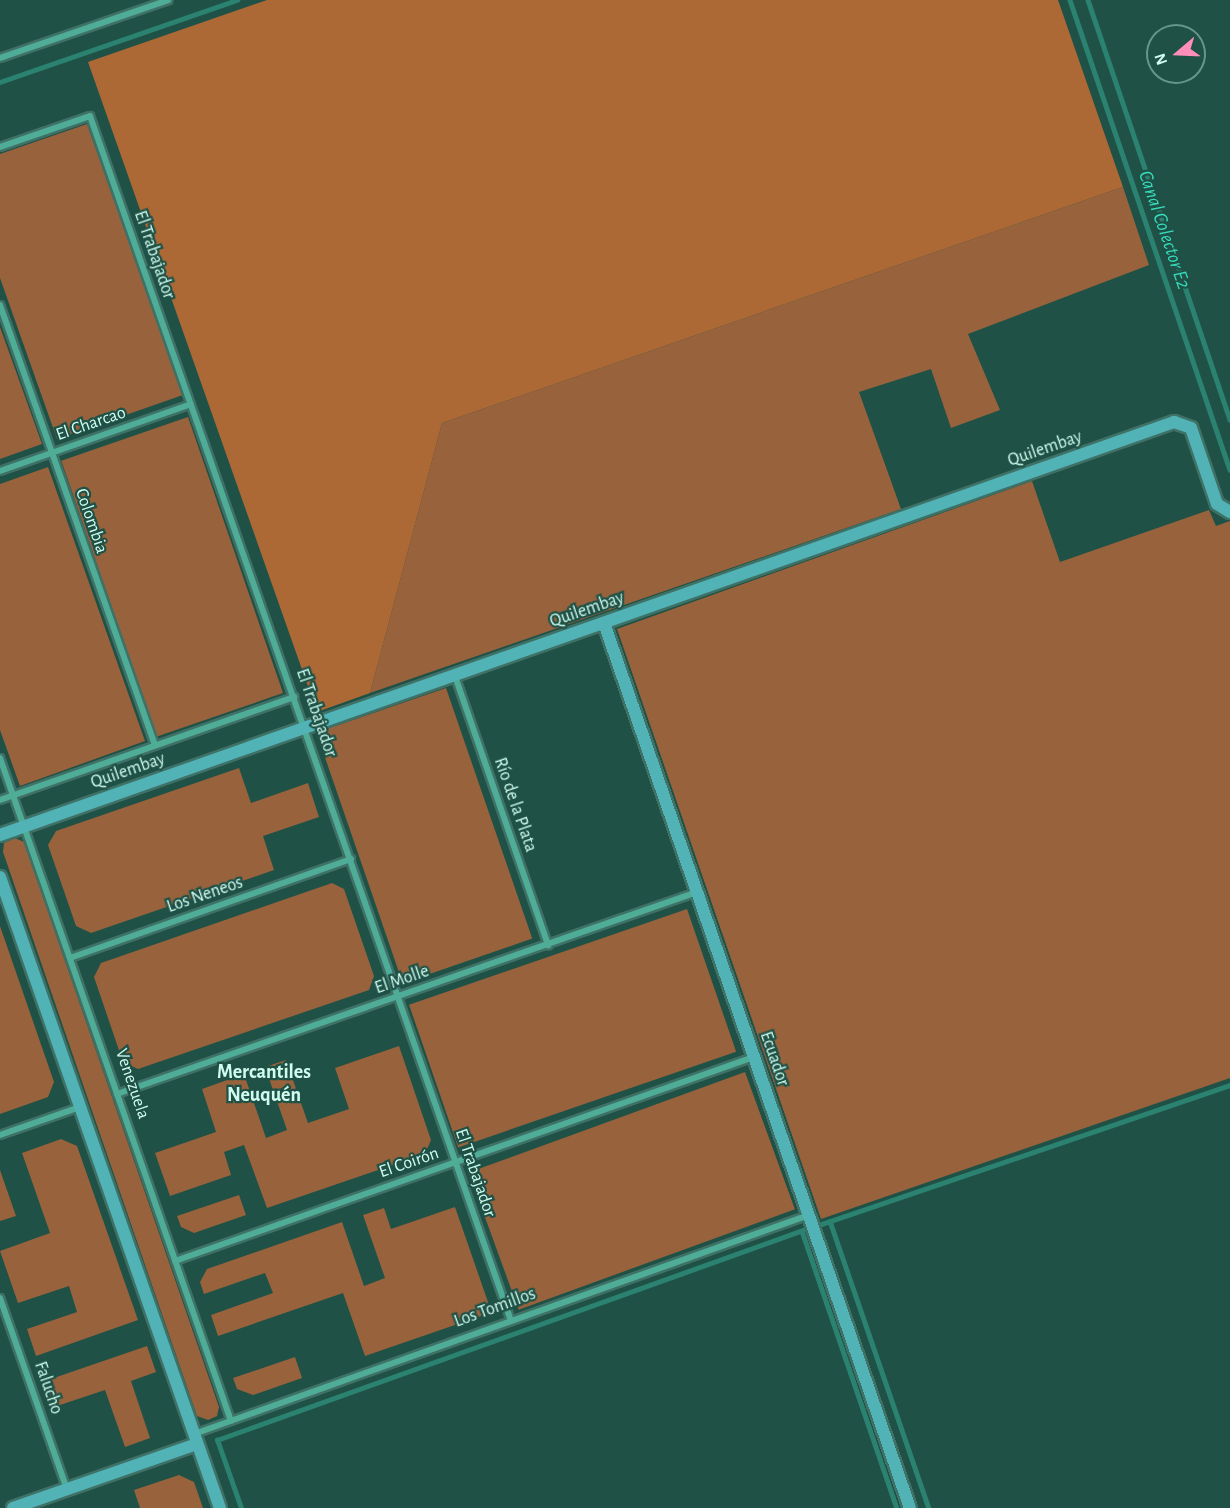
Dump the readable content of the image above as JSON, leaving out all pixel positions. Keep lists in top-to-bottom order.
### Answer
{
  "streets": {
    "street": [
      "El Trabajador",
      "El Charcao",
      "Quilembay",
      "Colombia",
      "Río de la Plata",
      "Los Neneos",
      "El Molle",
      "Ecuador",
      "Venezuela",
      "El Coirón",
      "Los Tomillos",
      "Falucho"
    ]
  },
  "crossings": [
    ["El Trabajador", "El Charcao"],
    ["El Trabajador", "Quilembay"],
    ["El Trabajador", "Los Neneos"],
    ["El Trabajador", "El Molle"],
    ["El Trabajador", "El Coirón"],
    ["El Trabajador", "Los Tomillos"],
    ["El Charcao", "Colombia"],
    ["Quilembay", "Colombia"],
    ["Quilembay", "Río de la Plata"],
    ["Quilembay", "Ecuador"],
    ["Quilembay", "Venezuela"],
    ["Río de la Plata", "El Molle"],
    ["Los Neneos", "Venezuela"],
    ["El Molle", "Ecuador"],
    ["El Molle", "Venezuela"],
    ["Ecuador", "El Coirón"],
    ["Ecuador", "Los Tomillos"],
    ["Venezuela", "El Coirón"],
    ["Venezuela", "Los Tomillos"],
    ["Los Tomillos", "Falucho"]
  ],
  "districts": ["Mercantiles Neuquén"],
  "water": ["Canal Colector E2"],
  "north": "left"
}
